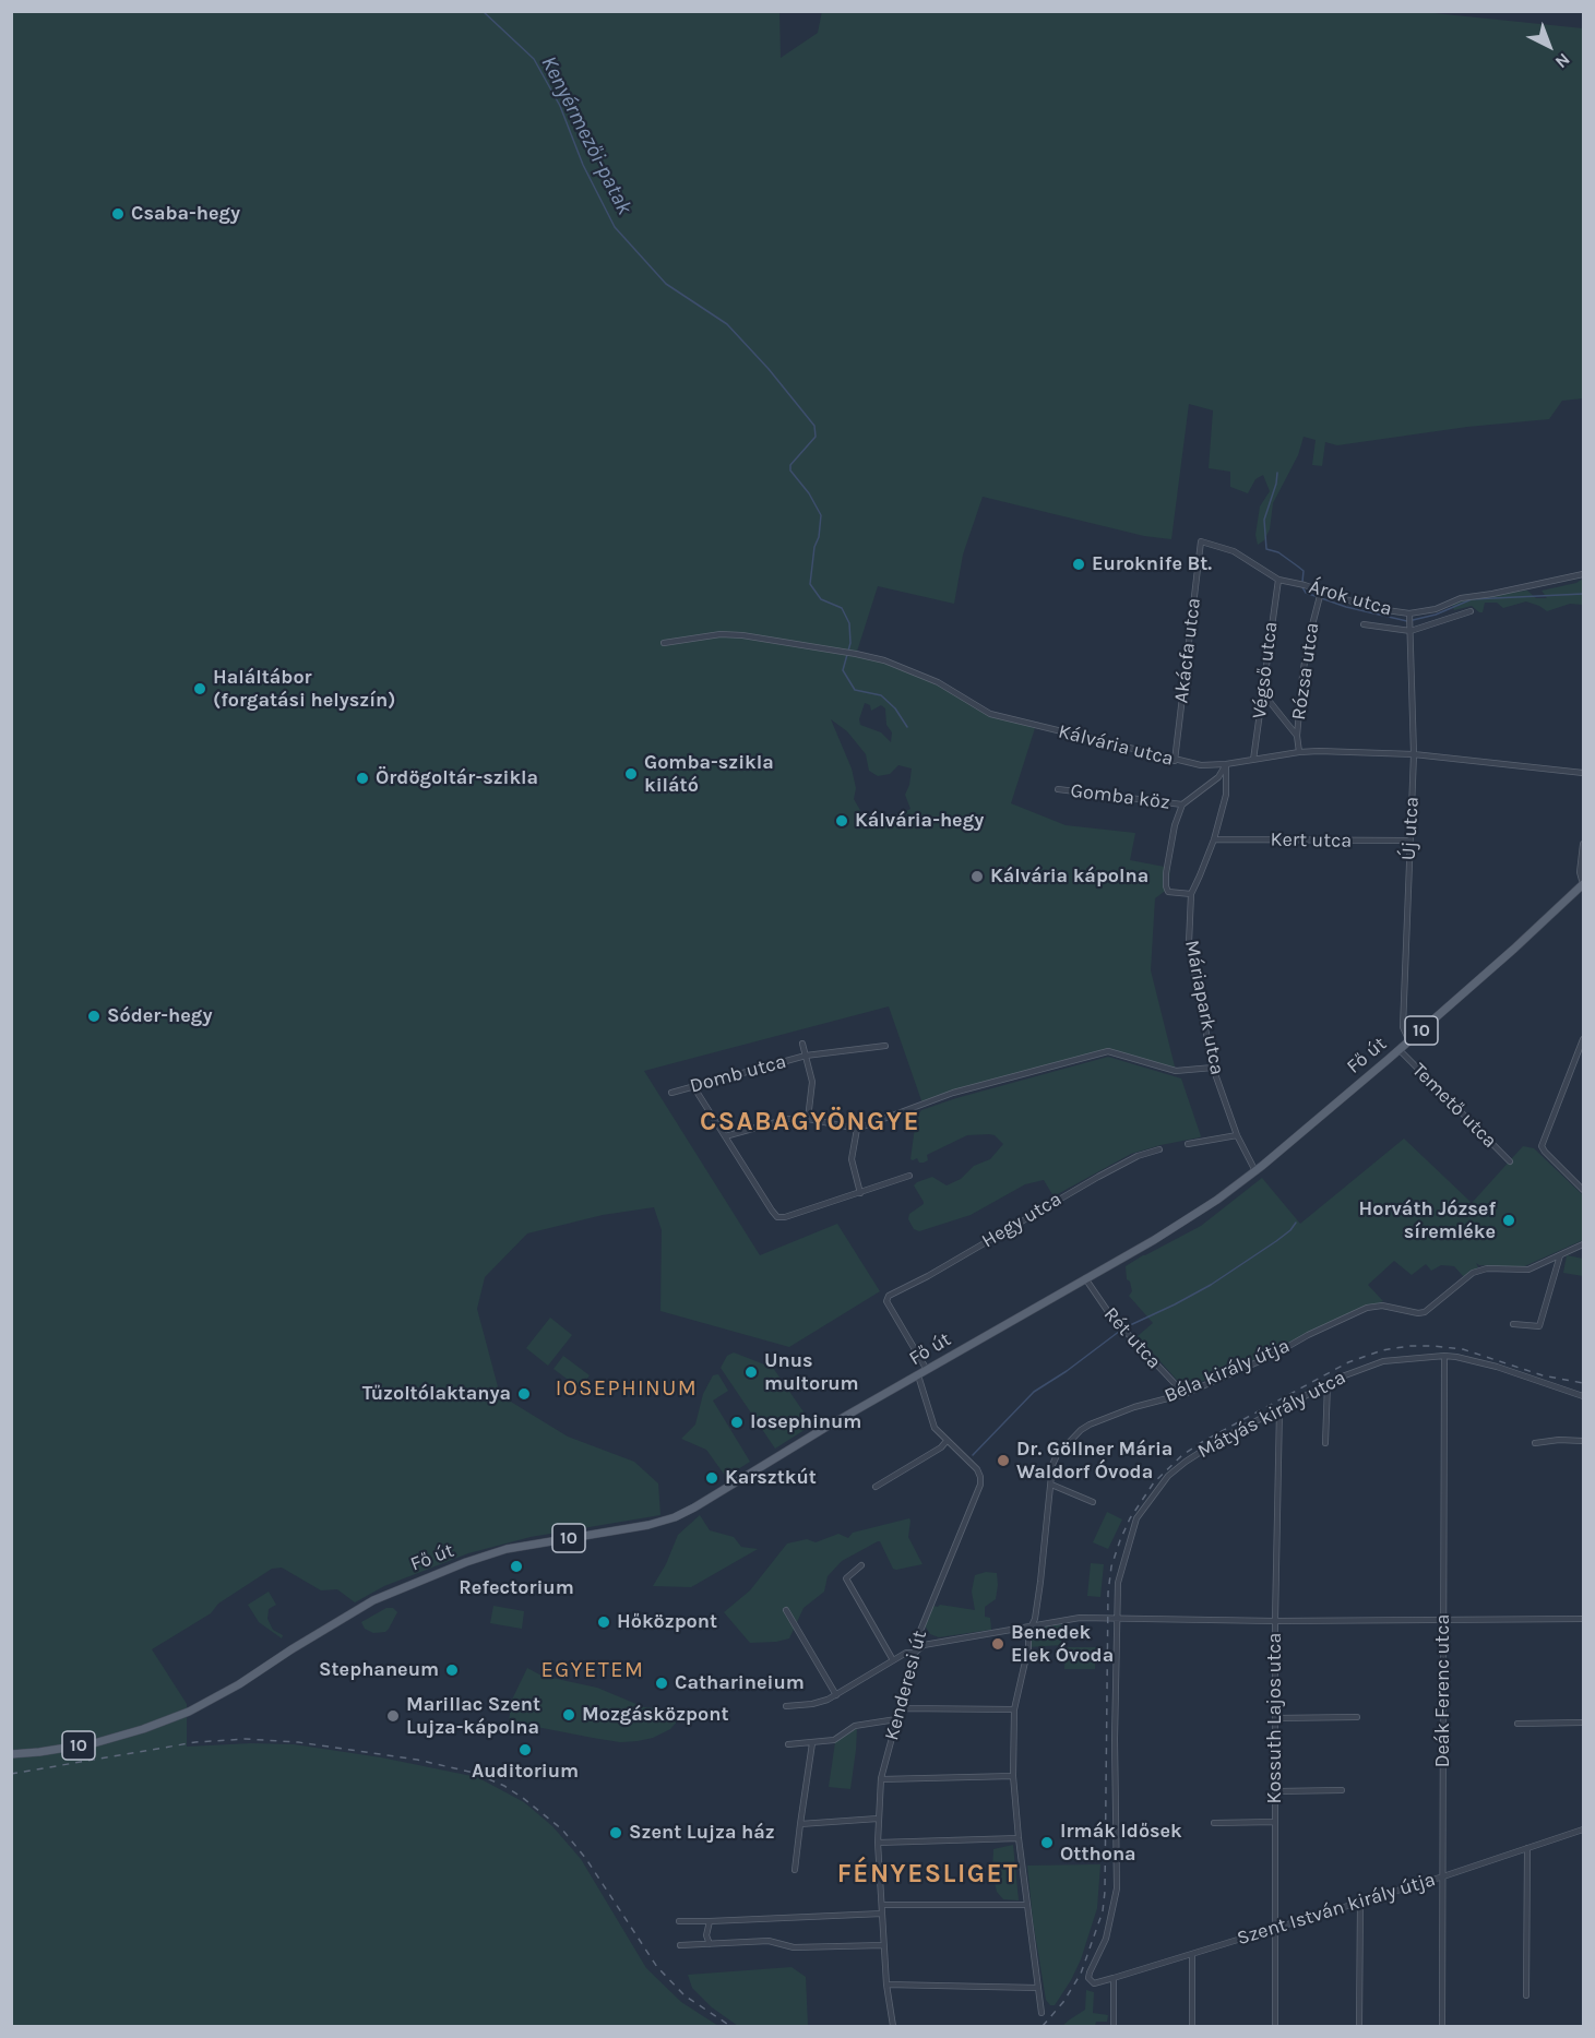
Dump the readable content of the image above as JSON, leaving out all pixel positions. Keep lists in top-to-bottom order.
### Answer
{
  "streets": {
    "main road": ["10", "Fő út"],
    "street": [
      "Árok utca",
      "Akácfa utca",
      "Végső utca",
      "Rózsa utca",
      "Kálvária utca",
      "Gomba köz",
      "Új utca",
      "Kert utca",
      "Máriapark utca",
      "Domb utca",
      "Temető utca",
      "Hegy utca",
      "Rét utca",
      "Béla király útja",
      "Mátyás király utca",
      "Kenderesi út",
      "Deák Ferenc utca",
      "Kossuth Lajos utca",
      "Szent István király útja"
    ]
  },
  "crossings": [
    ["Árok utca", "Akácfa utca"],
    ["Árok utca", "Végső utca"],
    ["Árok utca", "Rózsa utca"],
    ["Árok utca", "Új utca"],
    ["Akácfa utca", "Kálvária utca"],
    ["Végső utca", "Kálvária utca"],
    ["Rózsa utca", "Kálvária utca"],
    ["Kálvária utca", "Új utca"],
    ["Kálvária utca", "Máriapark utca"],
    ["Új utca", "Kert utca"],
    ["Új utca", "Fő út"],
    ["Kert utca", "Máriapark utca"],
    ["Máriapark utca", "Fő út"],
    ["Fő út", "Temető utca"],
    ["Fő út", "Hegy utca"],
    ["Fő út", "Rét utca"],
    ["Fő út", "Kenderesi út"],
    ["Rét utca", "Béla király útja"],
    ["Mátyás király utca", "Deák Ferenc utca"],
    ["Mátyás király utca", "Kossuth Lajos utca"],
    ["Mátyás király utca", "Szent István király útja"],
    ["Deák Ferenc utca", "Szent István király útja"],
    ["Kossuth Lajos utca", "Szent István király útja"]
  ],
  "districts": [
    "CSABAGYÖNGYE",
    "IOSEPHINUM",
    "EGYETEM",
    "FÉNYESLIGET"
  ],
  "water": ["Kenyérmezői-patak"],
  "places": [
    "Csaba-hegy",
    "Euroknife Bt.",
    "Haláltábor (forgatási helyszín)",
    "Gomba-szikla kilátó",
    "Ördögoltár-szikla",
    "Kálvária-hegy",
    "Kálvária kápolna",
    "Sóder-hegy",
    "Horváth József síremléke",
    "Unus multorum",
    "Tűzoltólaktanya",
    "Iosephinum",
    "Dr. Göllner Mária Waldorf Óvoda",
    "Karsztkút",
    "Refectorium",
    "Hőközpont",
    "Benedek Elek Óvoda",
    "Stephaneum",
    "Catharineium",
    "Mozgásközpont",
    "Marillac Szent Lujza-kápolna",
    "Auditorium",
    "Szent Lujza ház",
    "Irmák Idősek Otthona"
  ],
  "north": "bottom right"
}
